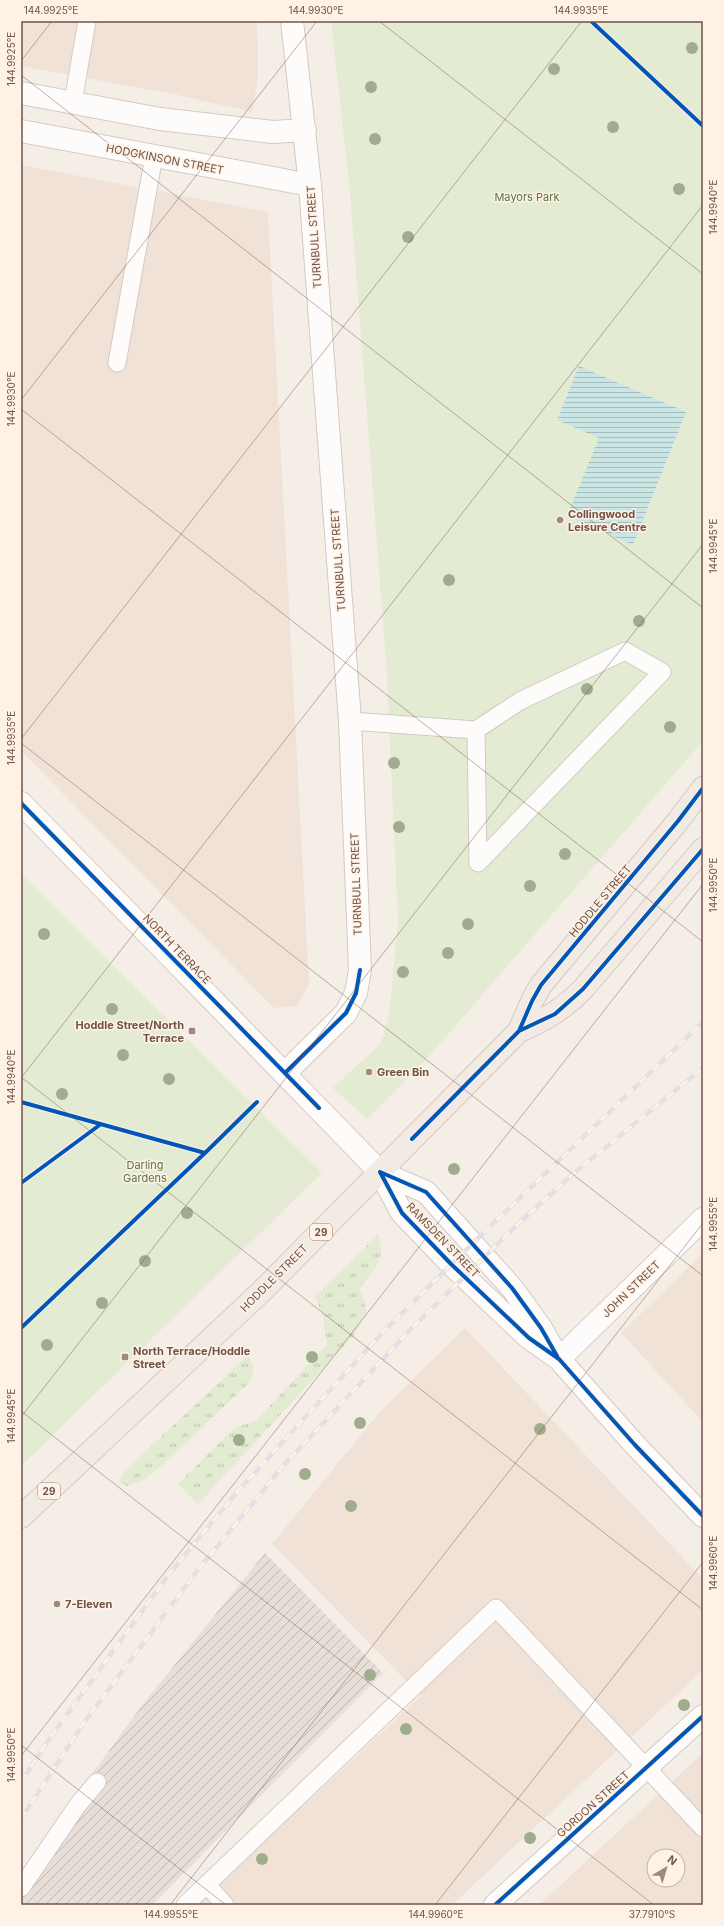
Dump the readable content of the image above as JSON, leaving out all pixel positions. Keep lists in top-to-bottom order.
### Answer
{
  "streets": {
    "main road": ["HODDLE STREET", "29"],
    "street": [
      "HODGKINSON STREET",
      "TURNBULL STREET",
      "NORTH TERRACE",
      "RAMSDEN STREET",
      "JOHN STREET",
      "GORDON STREET"
    ]
  },
  "crossings": [
    ["HODGKINSON STREET", "TURNBULL STREET"],
    ["TURNBULL STREET", "NORTH TERRACE"],
    ["HODDLE STREET", "NORTH TERRACE"],
    ["HODDLE STREET", "RAMSDEN STREET"],
    ["NORTH TERRACE", "RAMSDEN STREET"],
    ["RAMSDEN STREET", "JOHN STREET"]
  ],
  "parks": ["Mayors Park", "Darling Gardens"],
  "places": {
    "other": ["Collingwood Leisure Centre", "Green Bin", "7-Eleven"],
    "transit": ["Hoddle Street/North Terrace", "North Terrace/Hoddle Street"]
  },
  "north": "top right",
  "coordinates": [
    "144.9925°E",
    "144.9930°E",
    "144.9935°E",
    "144.9940°E",
    "144.9945°E",
    "144.9950°E",
    "144.9955°E",
    "144.9960°E",
    "37.7910°S"
  ]
}
